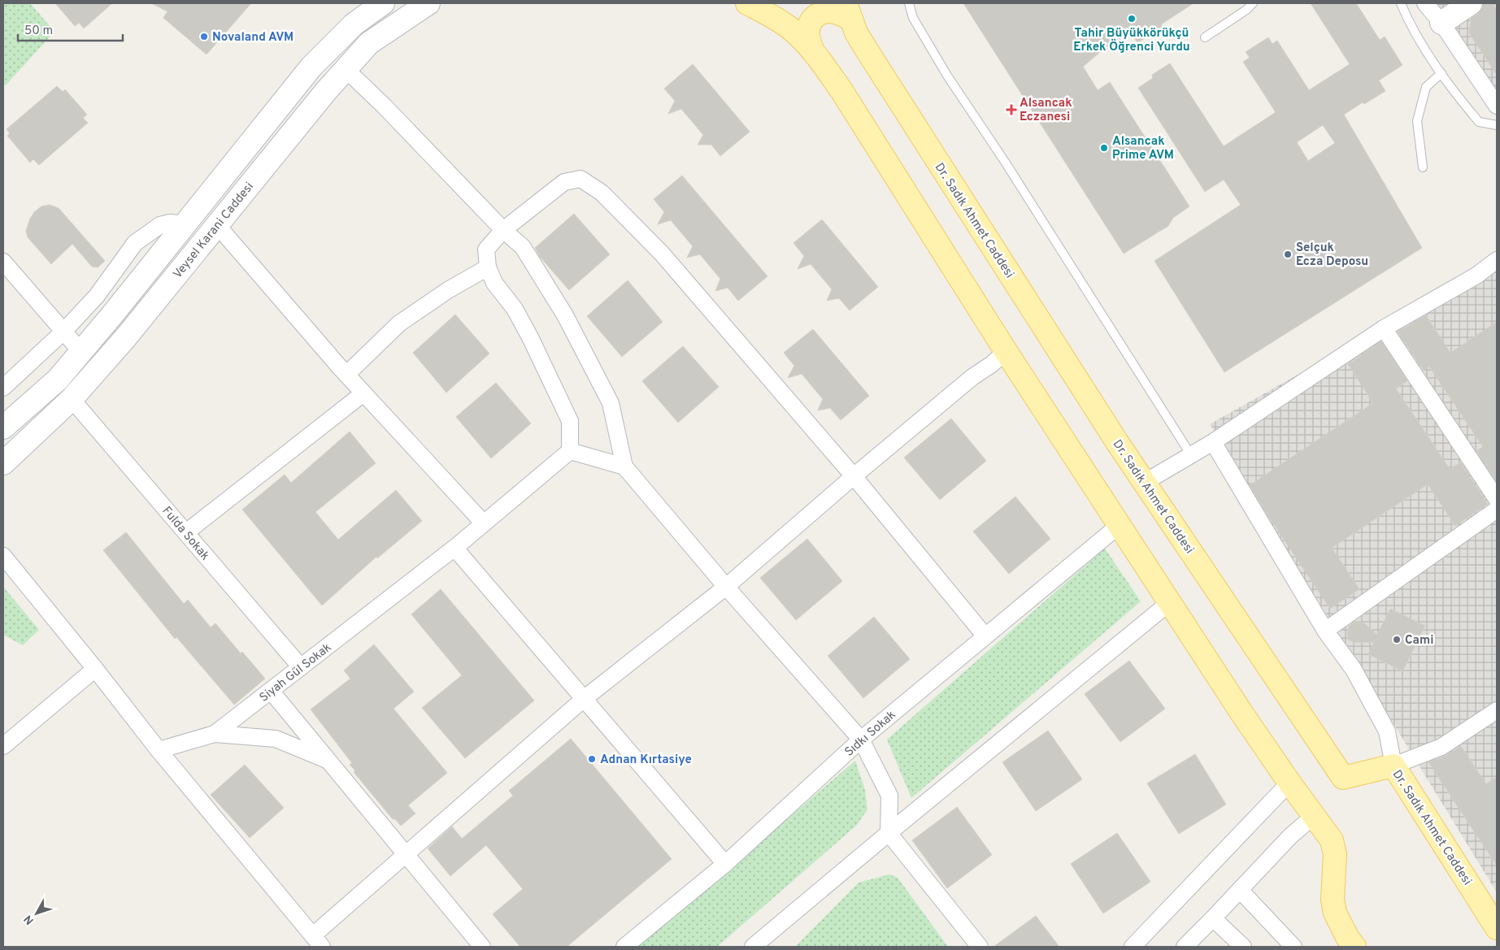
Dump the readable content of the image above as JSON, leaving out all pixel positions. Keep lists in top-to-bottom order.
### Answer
{
  "streets": {
    "main road": ["Dr. Sadık Ahmet Caddesi", "Veysel Karani Caddesi"],
    "street": ["Fulda Sokak", "Siyah Gül Sokak", "Sıdkı Sokak"]
  },
  "crossings": [
    ["Veysel Karani Caddesi", "Fulda Sokak"],
    ["Fulda Sokak", "Siyah Gül Sokak"]
  ],
  "places": {
    "other": [
      "Tahir Büyükkörükçü Erkek Öğrenci Yurdu",
      "Novaland AVM",
      "Alsancak Prime AVM",
      "Selçuk Ecza Deposu",
      "Cami",
      "Adnan Kırtasiye"
    ],
    "health": ["Alsancak Eczanesi"]
  },
  "scale_bar": "50 m",
  "north": "bottom left"
}
